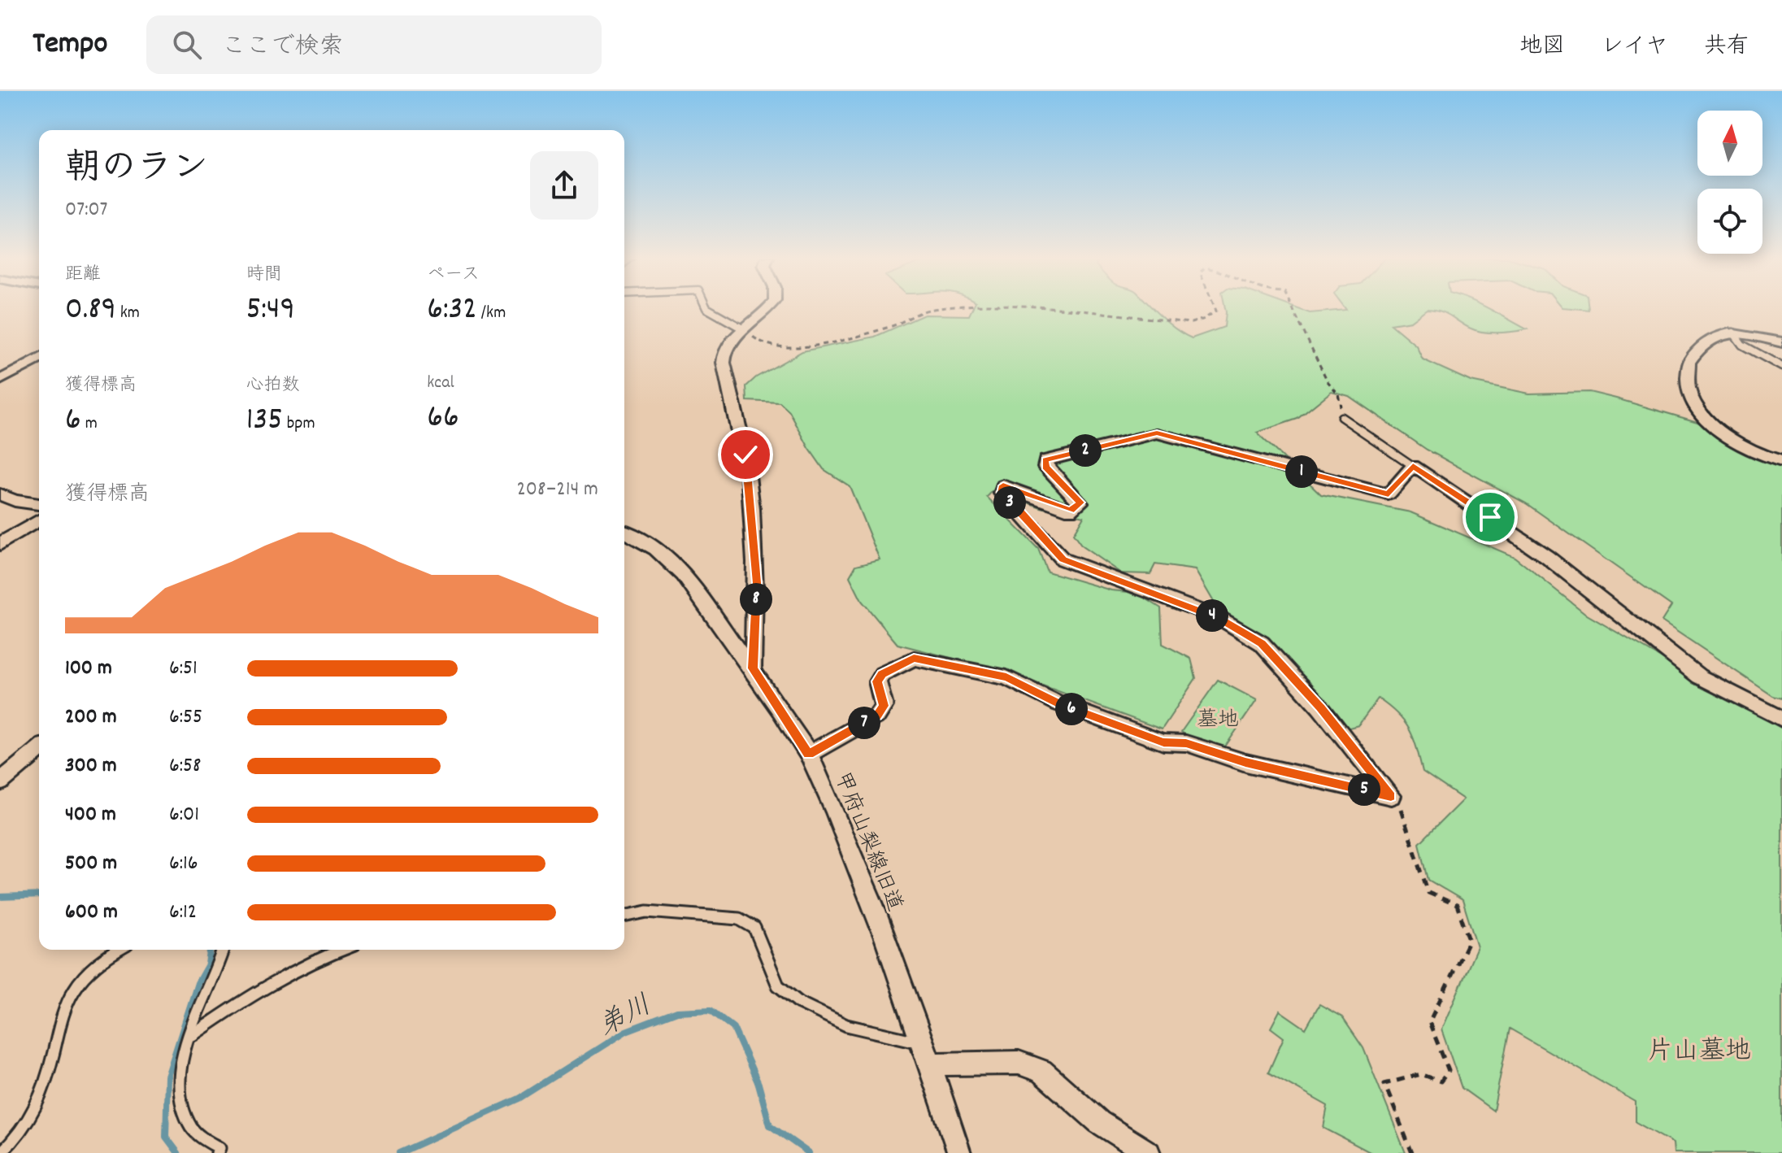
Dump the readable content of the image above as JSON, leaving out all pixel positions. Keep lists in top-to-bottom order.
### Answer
{
  "streets": {
    "street": ["甲府山梨線旧道"]
  },
  "water": ["弟川"],
  "parks": ["墓地", "片山墓地"],
  "north": "top",
  "page": {
    "header": "Tempo",
    "search": "ここで検索",
    "nav": ["地図", "レイヤ", "共有"],
    "heading": ["朝のラン", "07:07"],
    "stats": [
      ["距離", "0.89 km"],
      ["時間", "5:49"],
      ["ペース", "6:32 /km"],
      ["獲得標高", "6 m"],
      ["心拍数", "135 bpm"],
      ["kcal", "66"]
    ],
    "pins": [
      "2",
      "1",
      "3",
      "8",
      "4",
      "6",
      "7",
      "5"
    ],
    "chart": ["獲得標高", "208–214 m"],
    "list": [
      {
        "name": "100 m",
        "note": "6:51"
      },
      {
        "name": "200 m",
        "note": "6:55"
      },
      {
        "name": "300 m",
        "note": "6:58"
      },
      {
        "name": "400 m",
        "note": "6:01"
      },
      {
        "name": "500 m",
        "note": "6:16"
      },
      {
        "name": "600 m",
        "note": "6:12"
      }
    ]
  }
}
